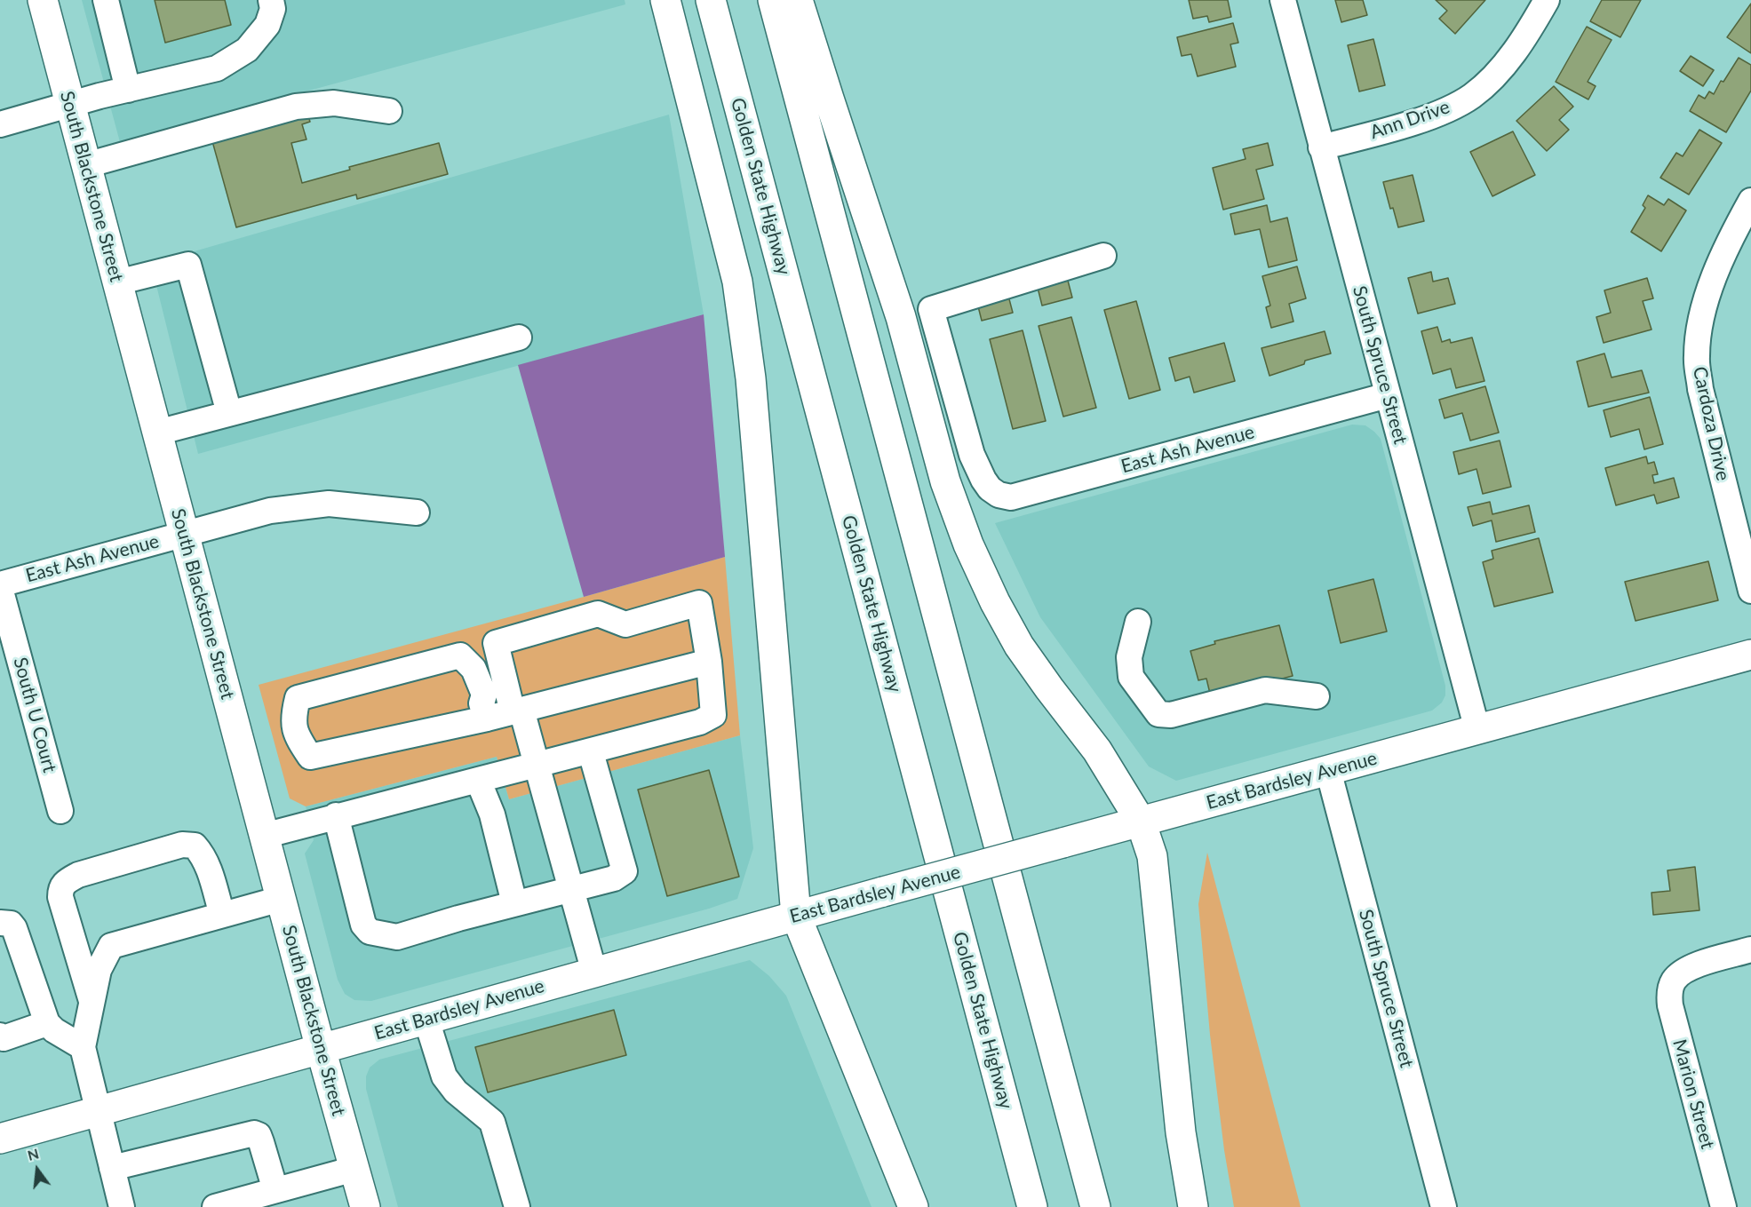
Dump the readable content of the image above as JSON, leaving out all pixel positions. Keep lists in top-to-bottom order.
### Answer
{
  "streets": {
    "main road": ["South Blackstone Street", "Golden State Highway", "East Bardsley Avenue"],
    "street": [
      "Ann Drive",
      "South Spruce Street",
      "Cardoza Drive",
      "East Ash Avenue",
      "South U Court",
      "Marion Street"
    ]
  },
  "crossings": [
    ["Ann Drive", "South Spruce Street"],
    ["South Blackstone Street", "East Ash Avenue"],
    ["South Blackstone Street", "East Bardsley Avenue"],
    ["South Spruce Street", "East Ash Avenue"],
    ["South Spruce Street", "East Bardsley Avenue"],
    ["East Ash Avenue", "South U Court"]
  ],
  "north": "top"
}
